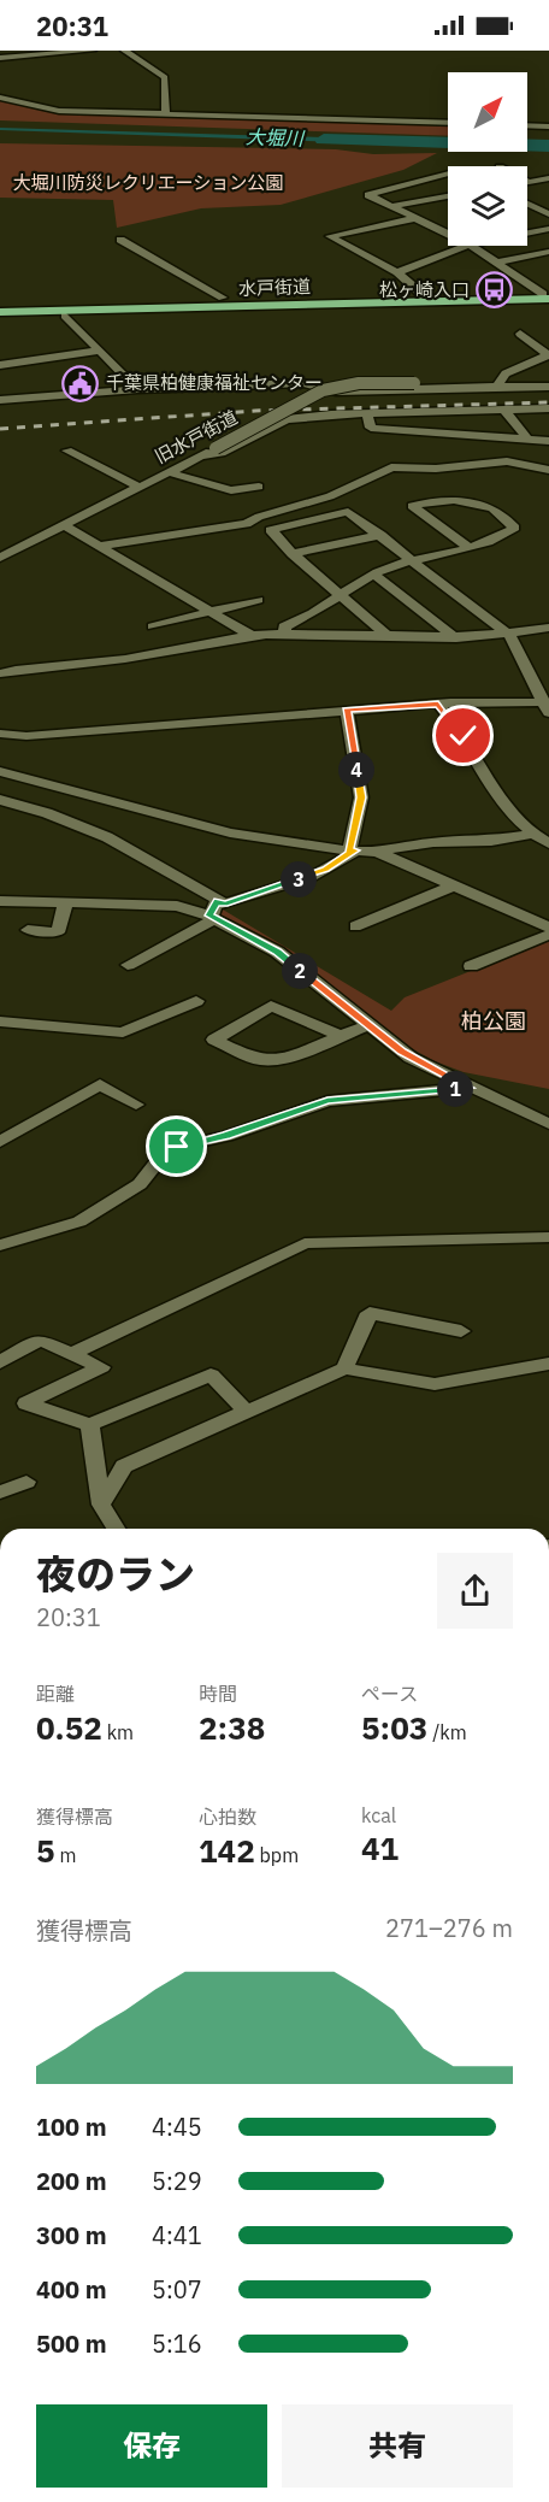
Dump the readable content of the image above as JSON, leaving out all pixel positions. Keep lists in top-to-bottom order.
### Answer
{
  "streets": {
    "highway": ["水戸街道"],
    "street": ["旧水戸街道"]
  },
  "water": ["大堀川"],
  "parks": ["大堀川防災レクリエーション公園", "柏公園"],
  "places": {
    "bus stop": ["松ヶ崎入口"],
    "public building": ["千葉県柏健康福祉センター"]
  },
  "north": "top right",
  "page": {
    "status": "20:31",
    "pins": [
      "4",
      "3",
      "2",
      "1"
    ],
    "heading": ["夜のラン", "20:31"],
    "stats": [
      ["距離", "0.52 km"],
      ["時間", "2:38"],
      ["ペース", "5:03 /km"],
      ["獲得標高", "5 m"],
      ["心拍数", "142 bpm"],
      ["kcal", "41"]
    ],
    "chart": ["獲得標高", "271–276 m"],
    "list": [
      {
        "name": "100 m",
        "note": "4:45"
      },
      {
        "name": "200 m",
        "note": "5:29"
      },
      {
        "name": "300 m",
        "note": "4:41"
      },
      {
        "name": "400 m",
        "note": "5:07"
      },
      {
        "name": "500 m",
        "note": "5:16"
      }
    ],
    "buttons": ["保存", "共有"]
  }
}
